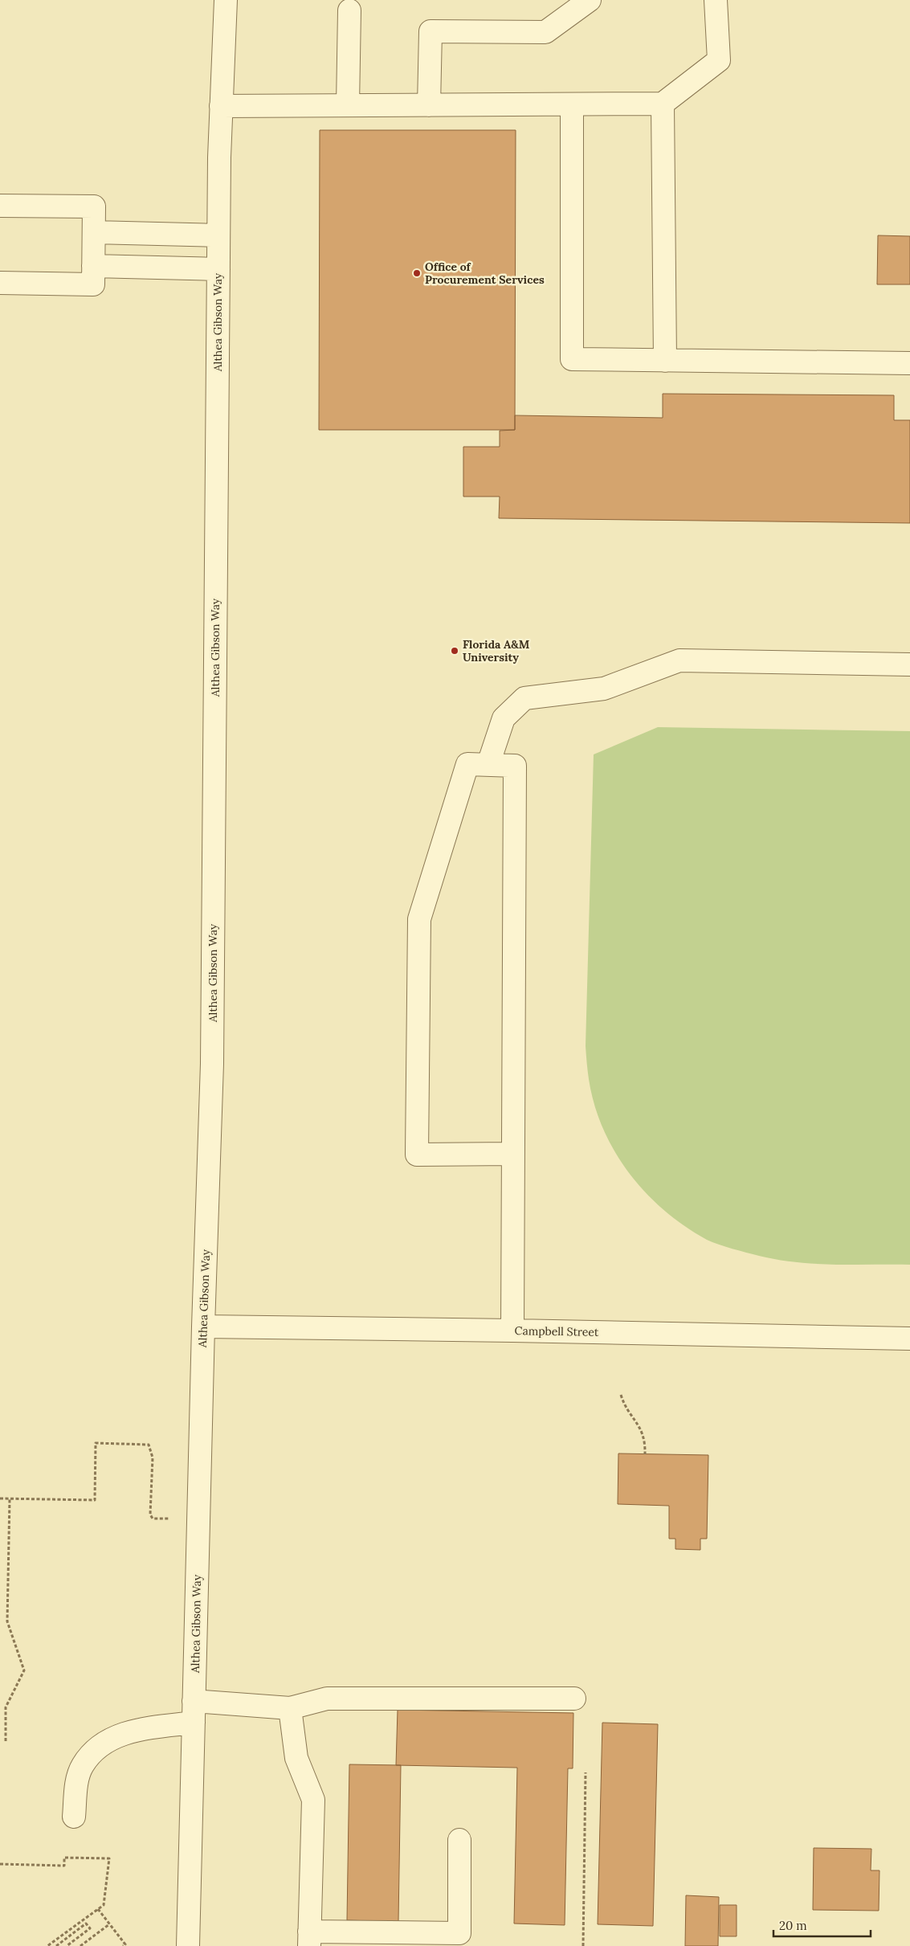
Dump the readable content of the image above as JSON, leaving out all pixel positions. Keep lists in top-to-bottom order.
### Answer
{
  "streets": {
    "street": ["Althea Gibson Way", "Campbell Street"]
  },
  "crossings": [
    ["Althea Gibson Way", "Campbell Street"]
  ],
  "places": ["Office of Procurement Services", "Florida A&M University"],
  "scale_bar": "20 m"
}
